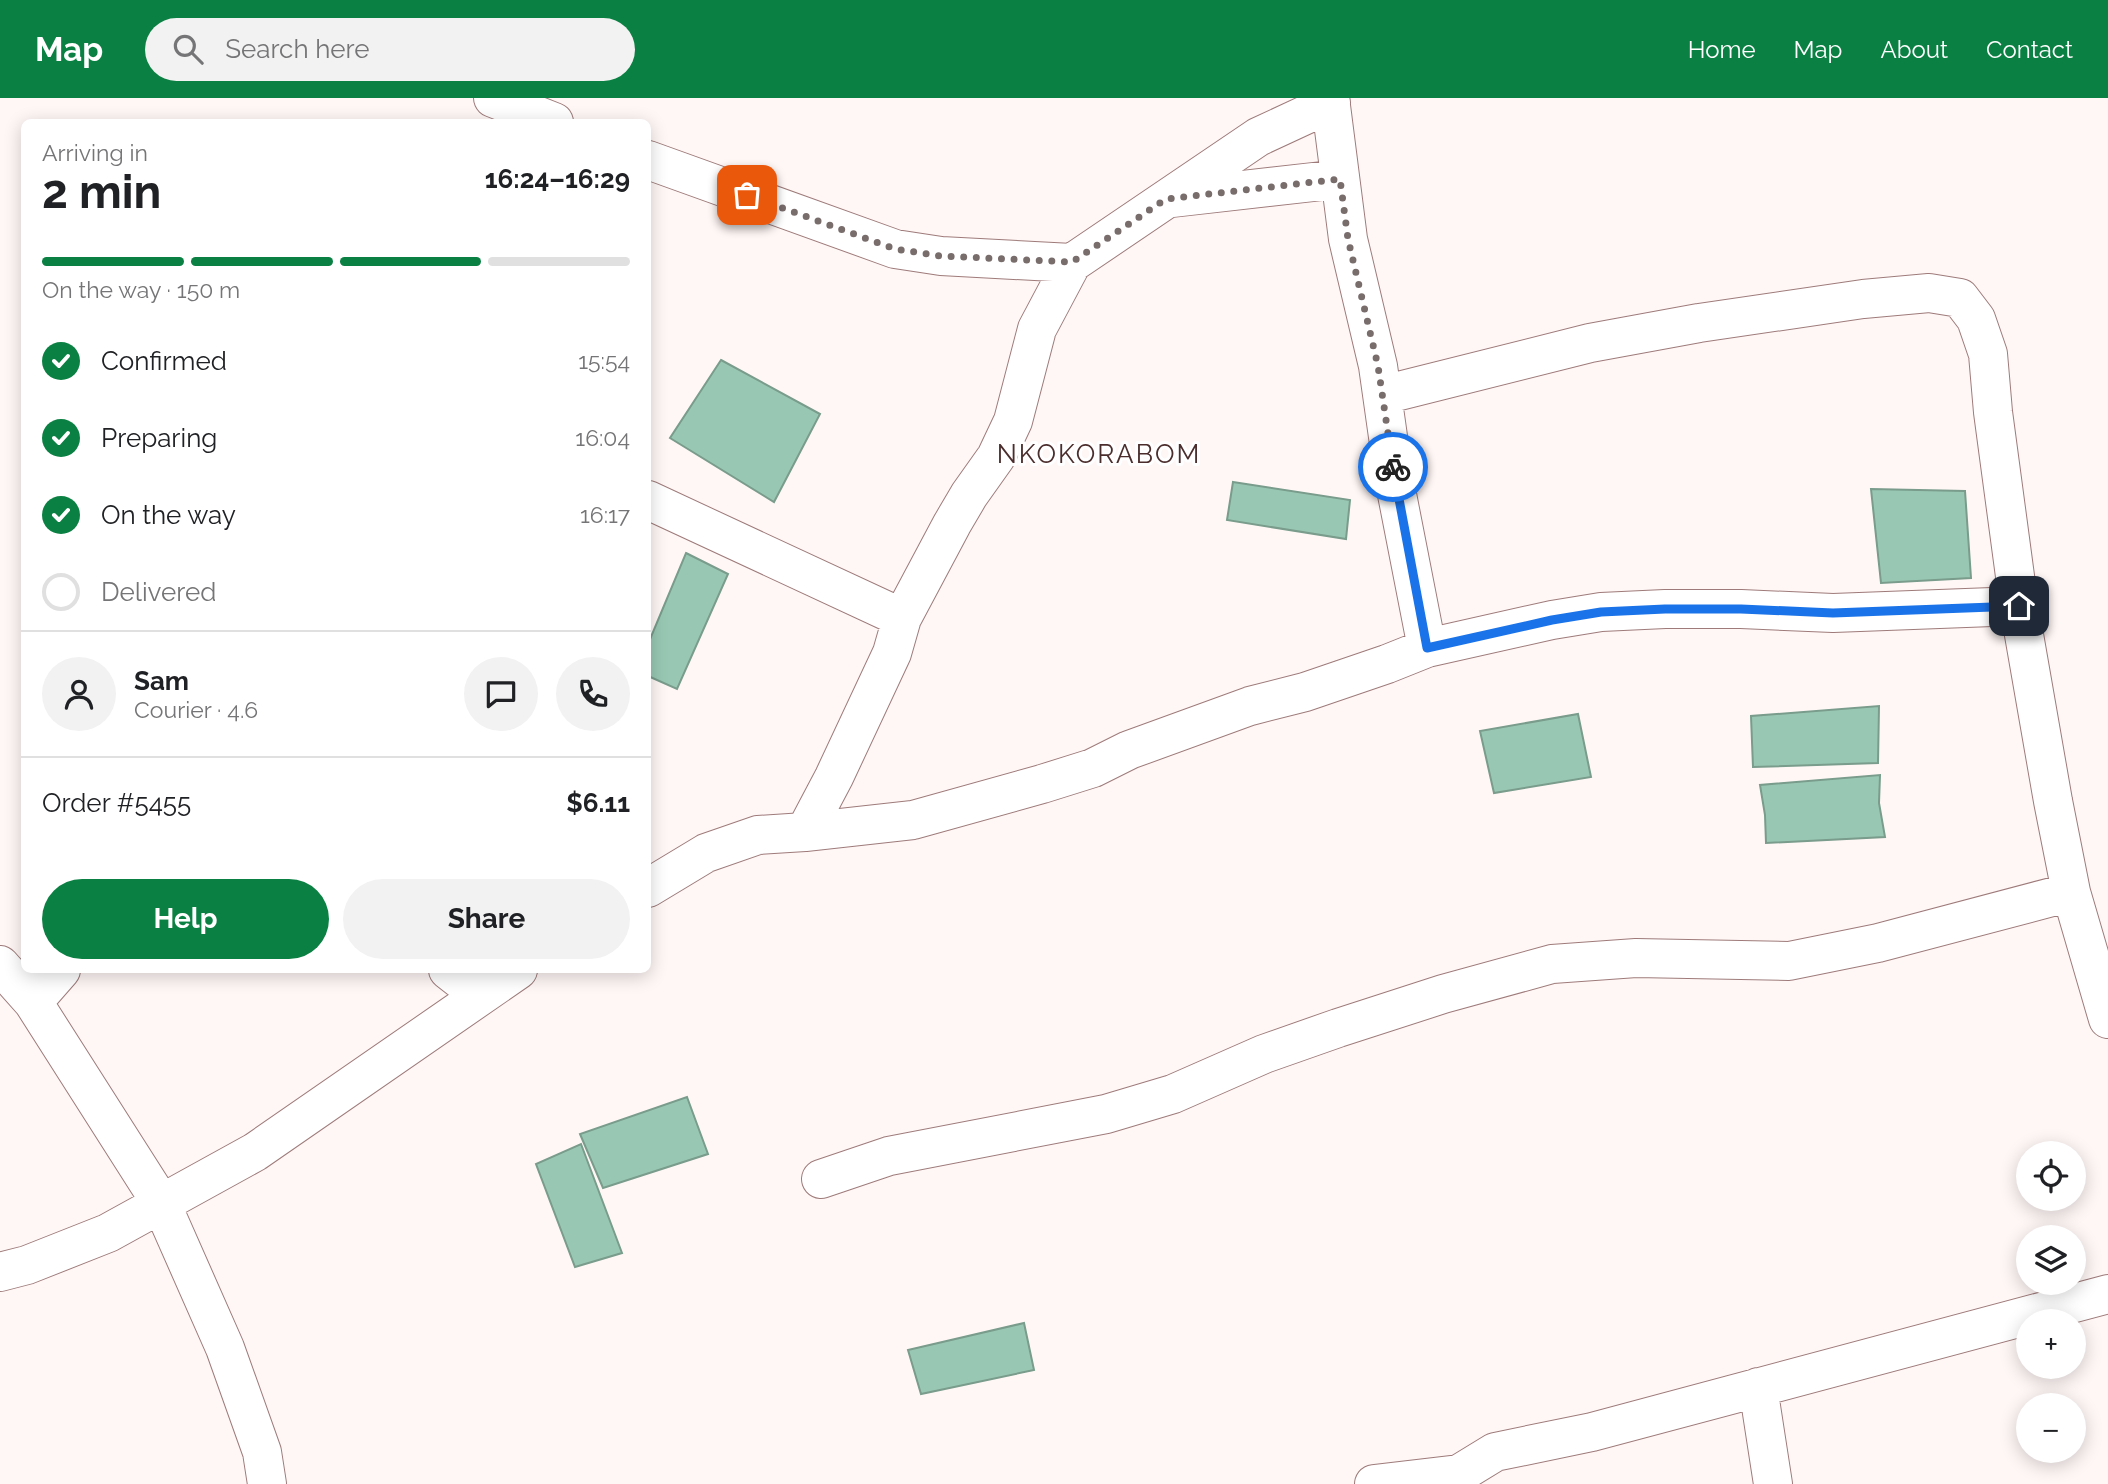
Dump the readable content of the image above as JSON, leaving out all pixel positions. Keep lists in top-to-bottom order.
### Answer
{
  "districts": ["NKOKORABOM"],
  "page": {
    "header": "Map",
    "search": "Search here",
    "nav": [
      "Home",
      "Map",
      "About",
      "Contact"
    ],
    "heading": ["2 min", "Arriving in", "16:24–16:29"],
    "panel": [
      "Sam",
      "Courier · 4.6",
      "Order #5455",
      "$6.11"
    ],
    "bar": "On the way · 150 m",
    "list": [
      ["Confirmed", "15:54"],
      ["Preparing", "16:04"],
      ["On the way", "16:17"],
      "Delivered"
    ],
    "buttons": ["Help", "Share"],
    "map_buttons": ["+", "−"]
  }
}
